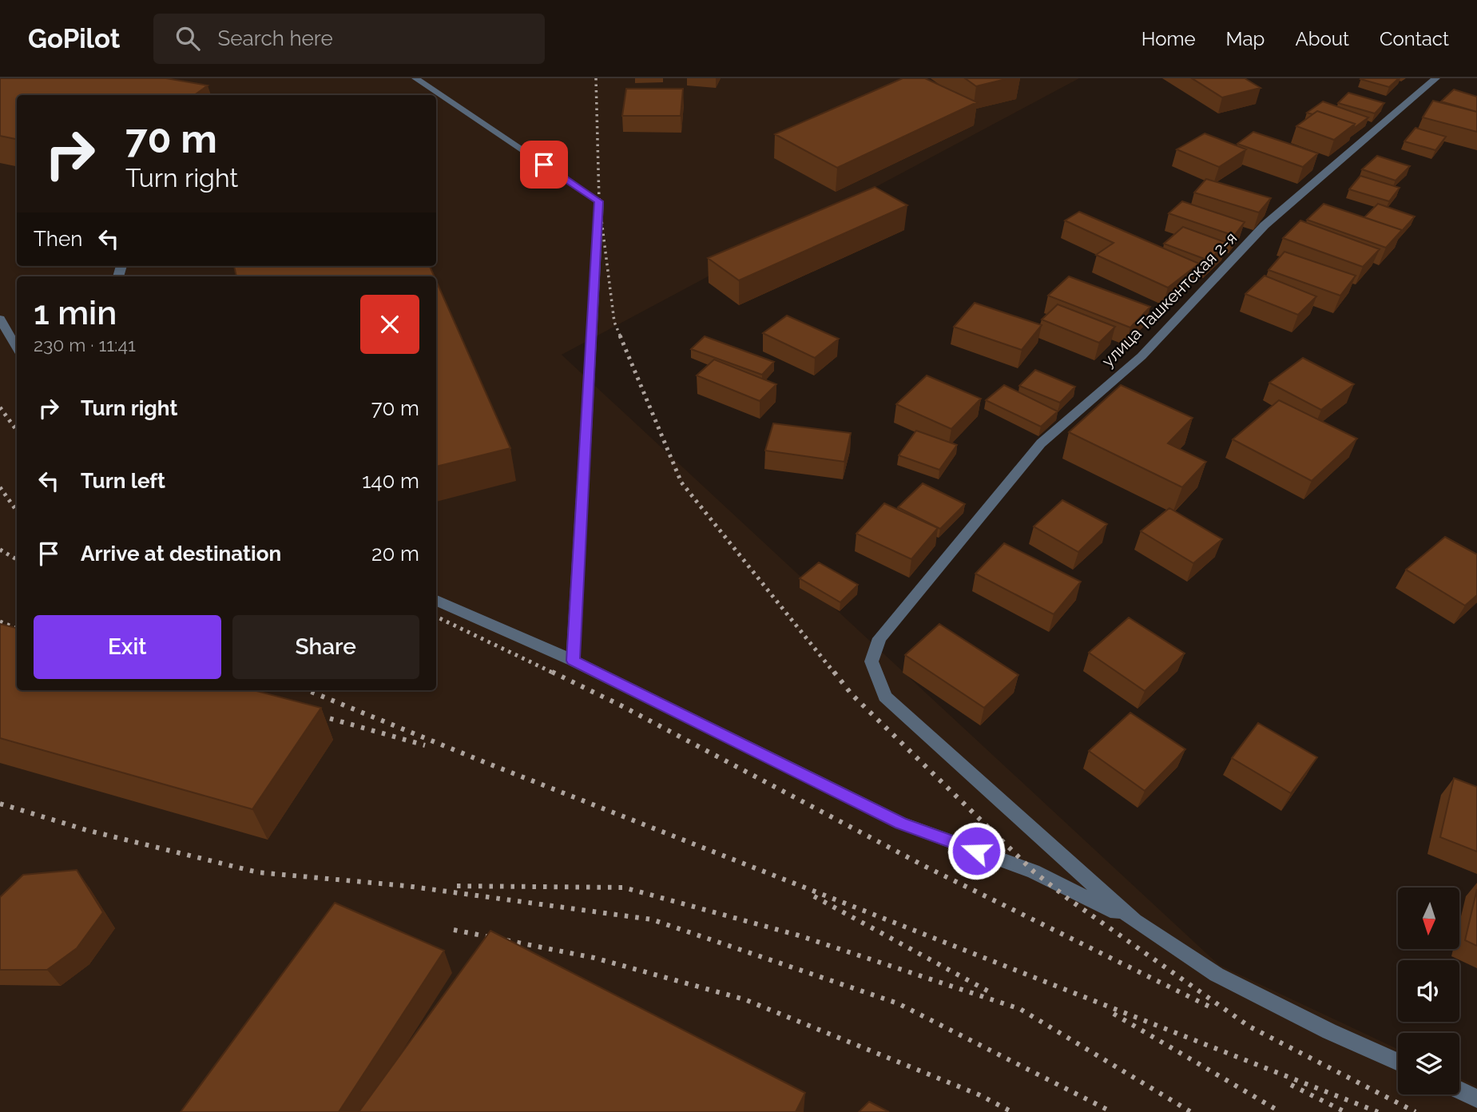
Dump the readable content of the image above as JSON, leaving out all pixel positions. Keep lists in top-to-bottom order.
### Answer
{
  "streets": {
    "street": ["улица Ташкентская 2-я"]
  },
  "north": "bottom",
  "page": {
    "header": "GoPilot",
    "search": "Search here",
    "nav": [
      "Home",
      "Map",
      "About",
      "Contact"
    ],
    "turn": ["70 m", "Turn right"],
    "then": "Then",
    "heading": ["1 min", "230 m · 11:41"],
    "list": [
      {
        "name": "Turn right",
        "value": "70 m"
      },
      {
        "name": "Turn left",
        "value": "140 m"
      },
      {
        "name": "Arrive at destination",
        "value": "20 m"
      }
    ],
    "buttons": ["Exit", "Share"]
  }
}
